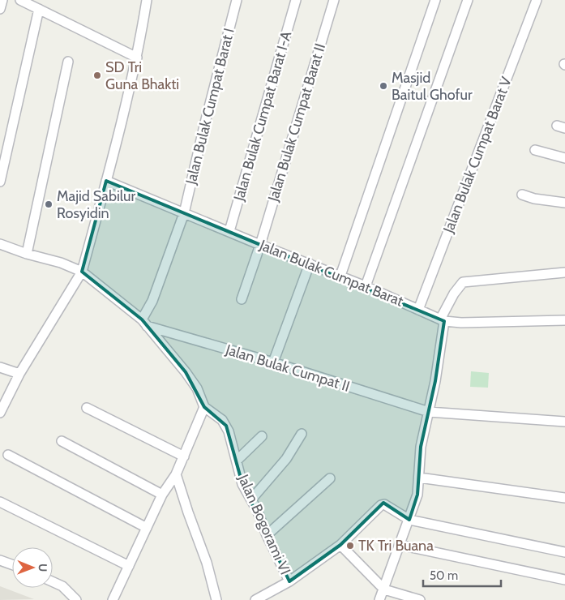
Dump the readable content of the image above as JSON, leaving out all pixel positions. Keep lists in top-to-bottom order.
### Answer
{
  "streets": {
    "street": [
      "Jalan Bulak Cumpat Barat I",
      "Jalan Bulak Cumpat Barat I-A",
      "Jalan Bulak Cumpat Barat II",
      "Jalan Bulak Cumpat Barat V",
      "Jalan Bulak Cumpat Barat",
      "Jalan Bulak Cumpat II",
      "Jalan Bogorami VI"
    ]
  },
  "crossings": [
    ["Jalan Bulak Cumpat Barat I", "Jalan Bulak Cumpat Barat"],
    ["Jalan Bulak Cumpat Barat I", "Jalan Bulak Cumpat II"],
    ["Jalan Bulak Cumpat Barat I-A", "Jalan Bulak Cumpat Barat"],
    ["Jalan Bulak Cumpat Barat II", "Jalan Bulak Cumpat Barat"],
    ["Jalan Bulak Cumpat Barat V", "Jalan Bulak Cumpat Barat"]
  ],
  "places": [
    "SD Tri Guna Bhakti",
    "Masjid Baitul Ghofur",
    "Majid Sabilur Rosyidin",
    "TK Tri Buana"
  ],
  "scale_bar": "50 m",
  "north": "right"
}
